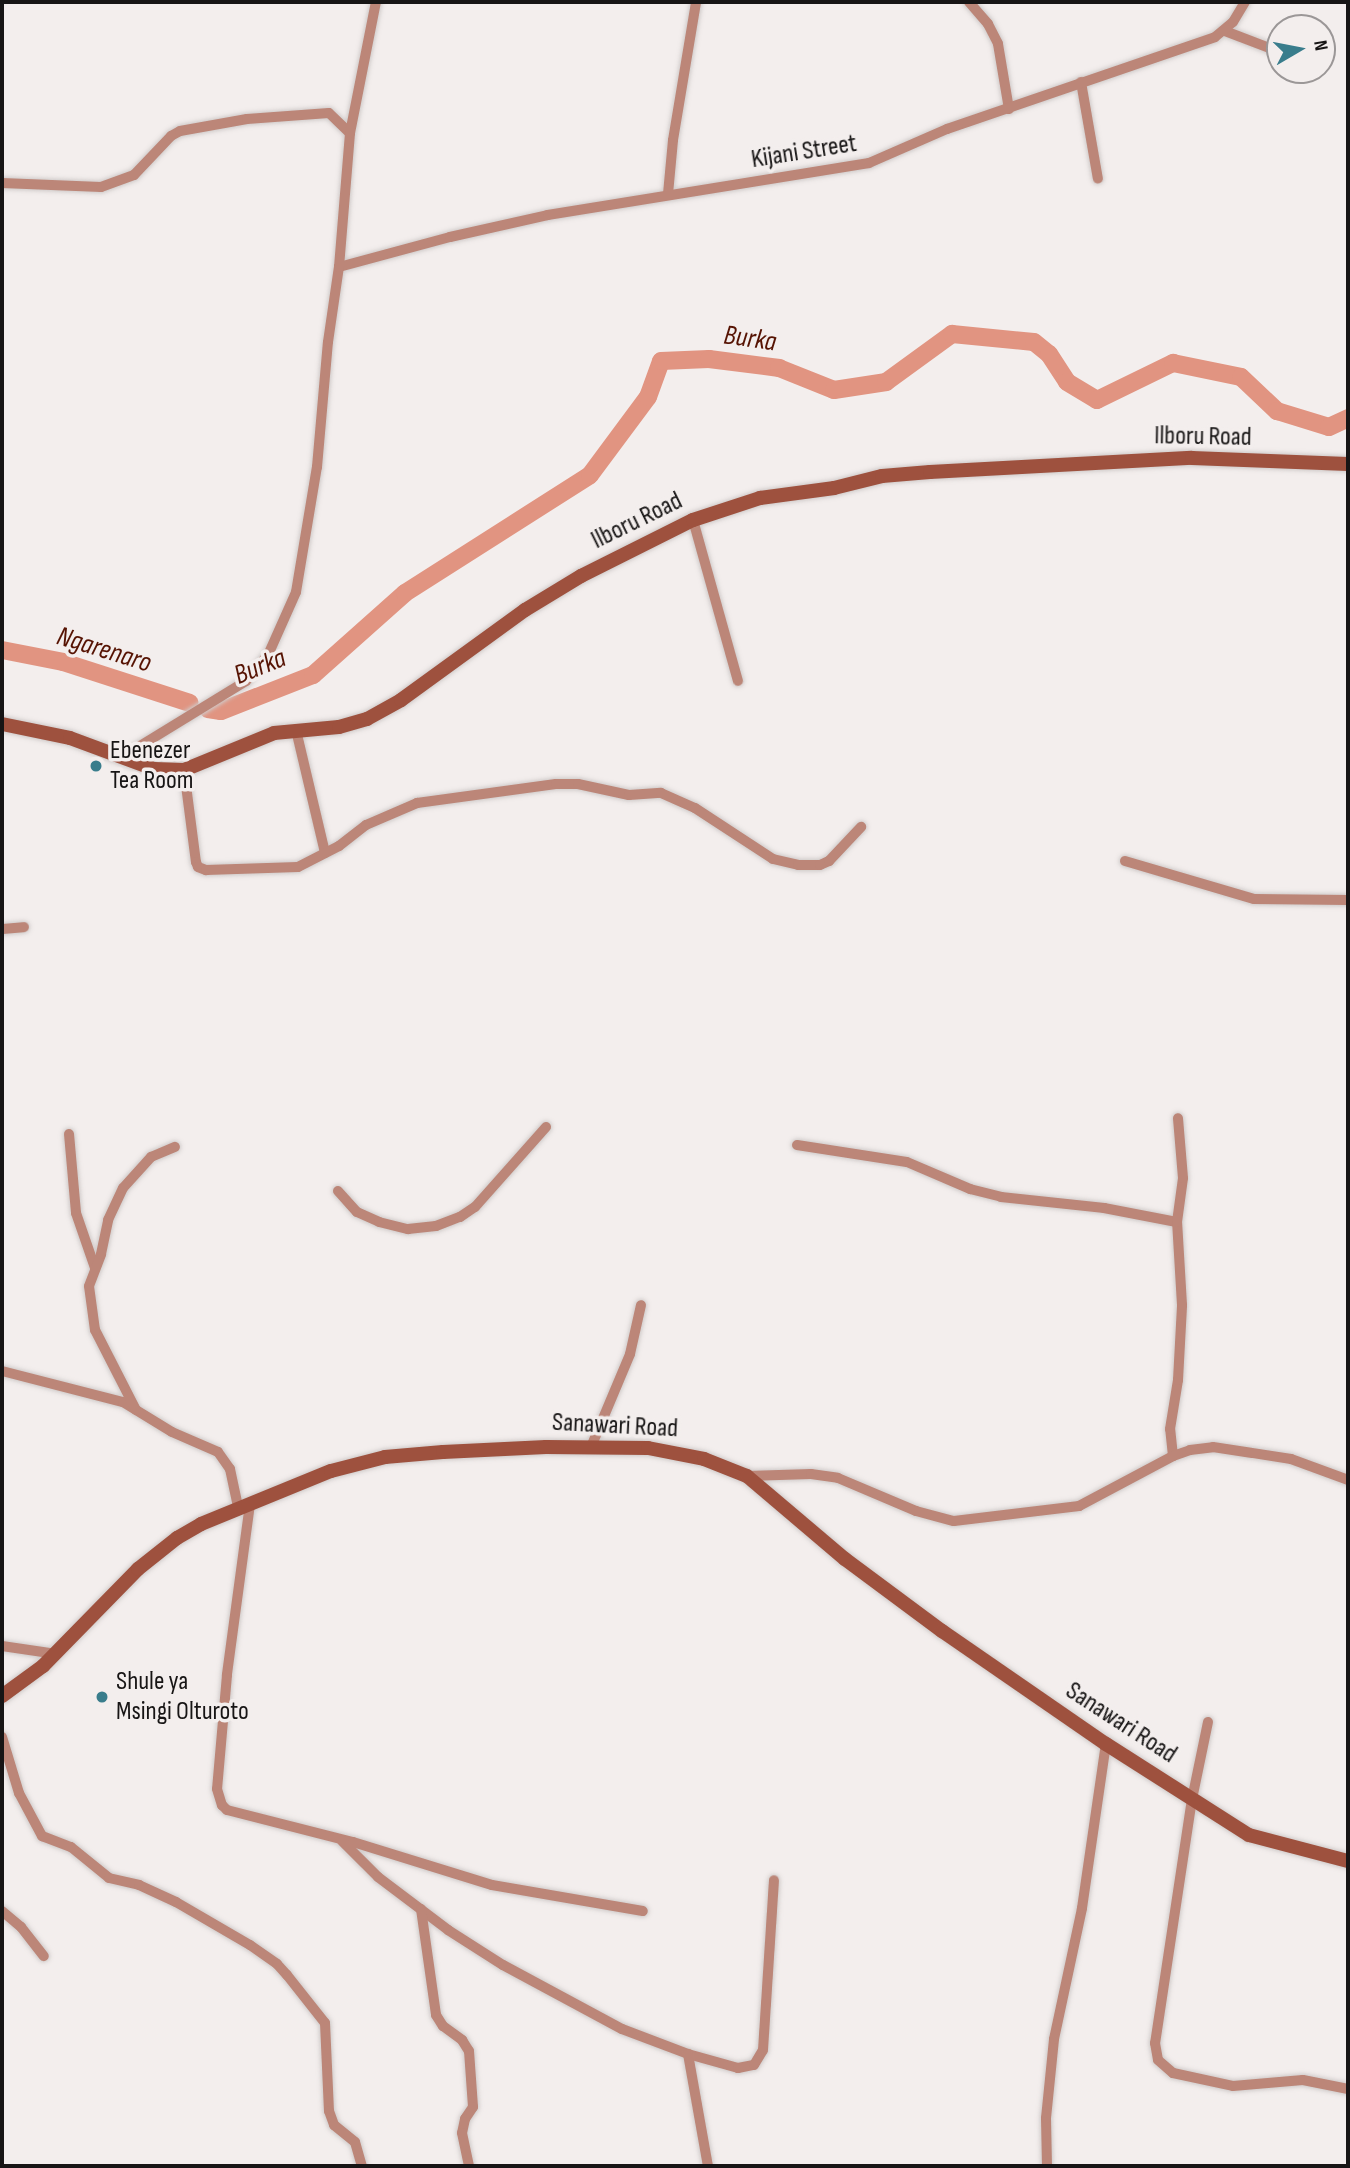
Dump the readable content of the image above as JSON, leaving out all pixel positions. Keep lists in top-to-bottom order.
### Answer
{
  "streets": {
    "street": ["Kijani Street", "Ilboru Road", "Sanawari Road"]
  },
  "water": ["Burka", "Ngarenaro"],
  "places": ["Ebenezer Tea Room", "Shule ya Msingi Olturoto"],
  "north": "right"
}
